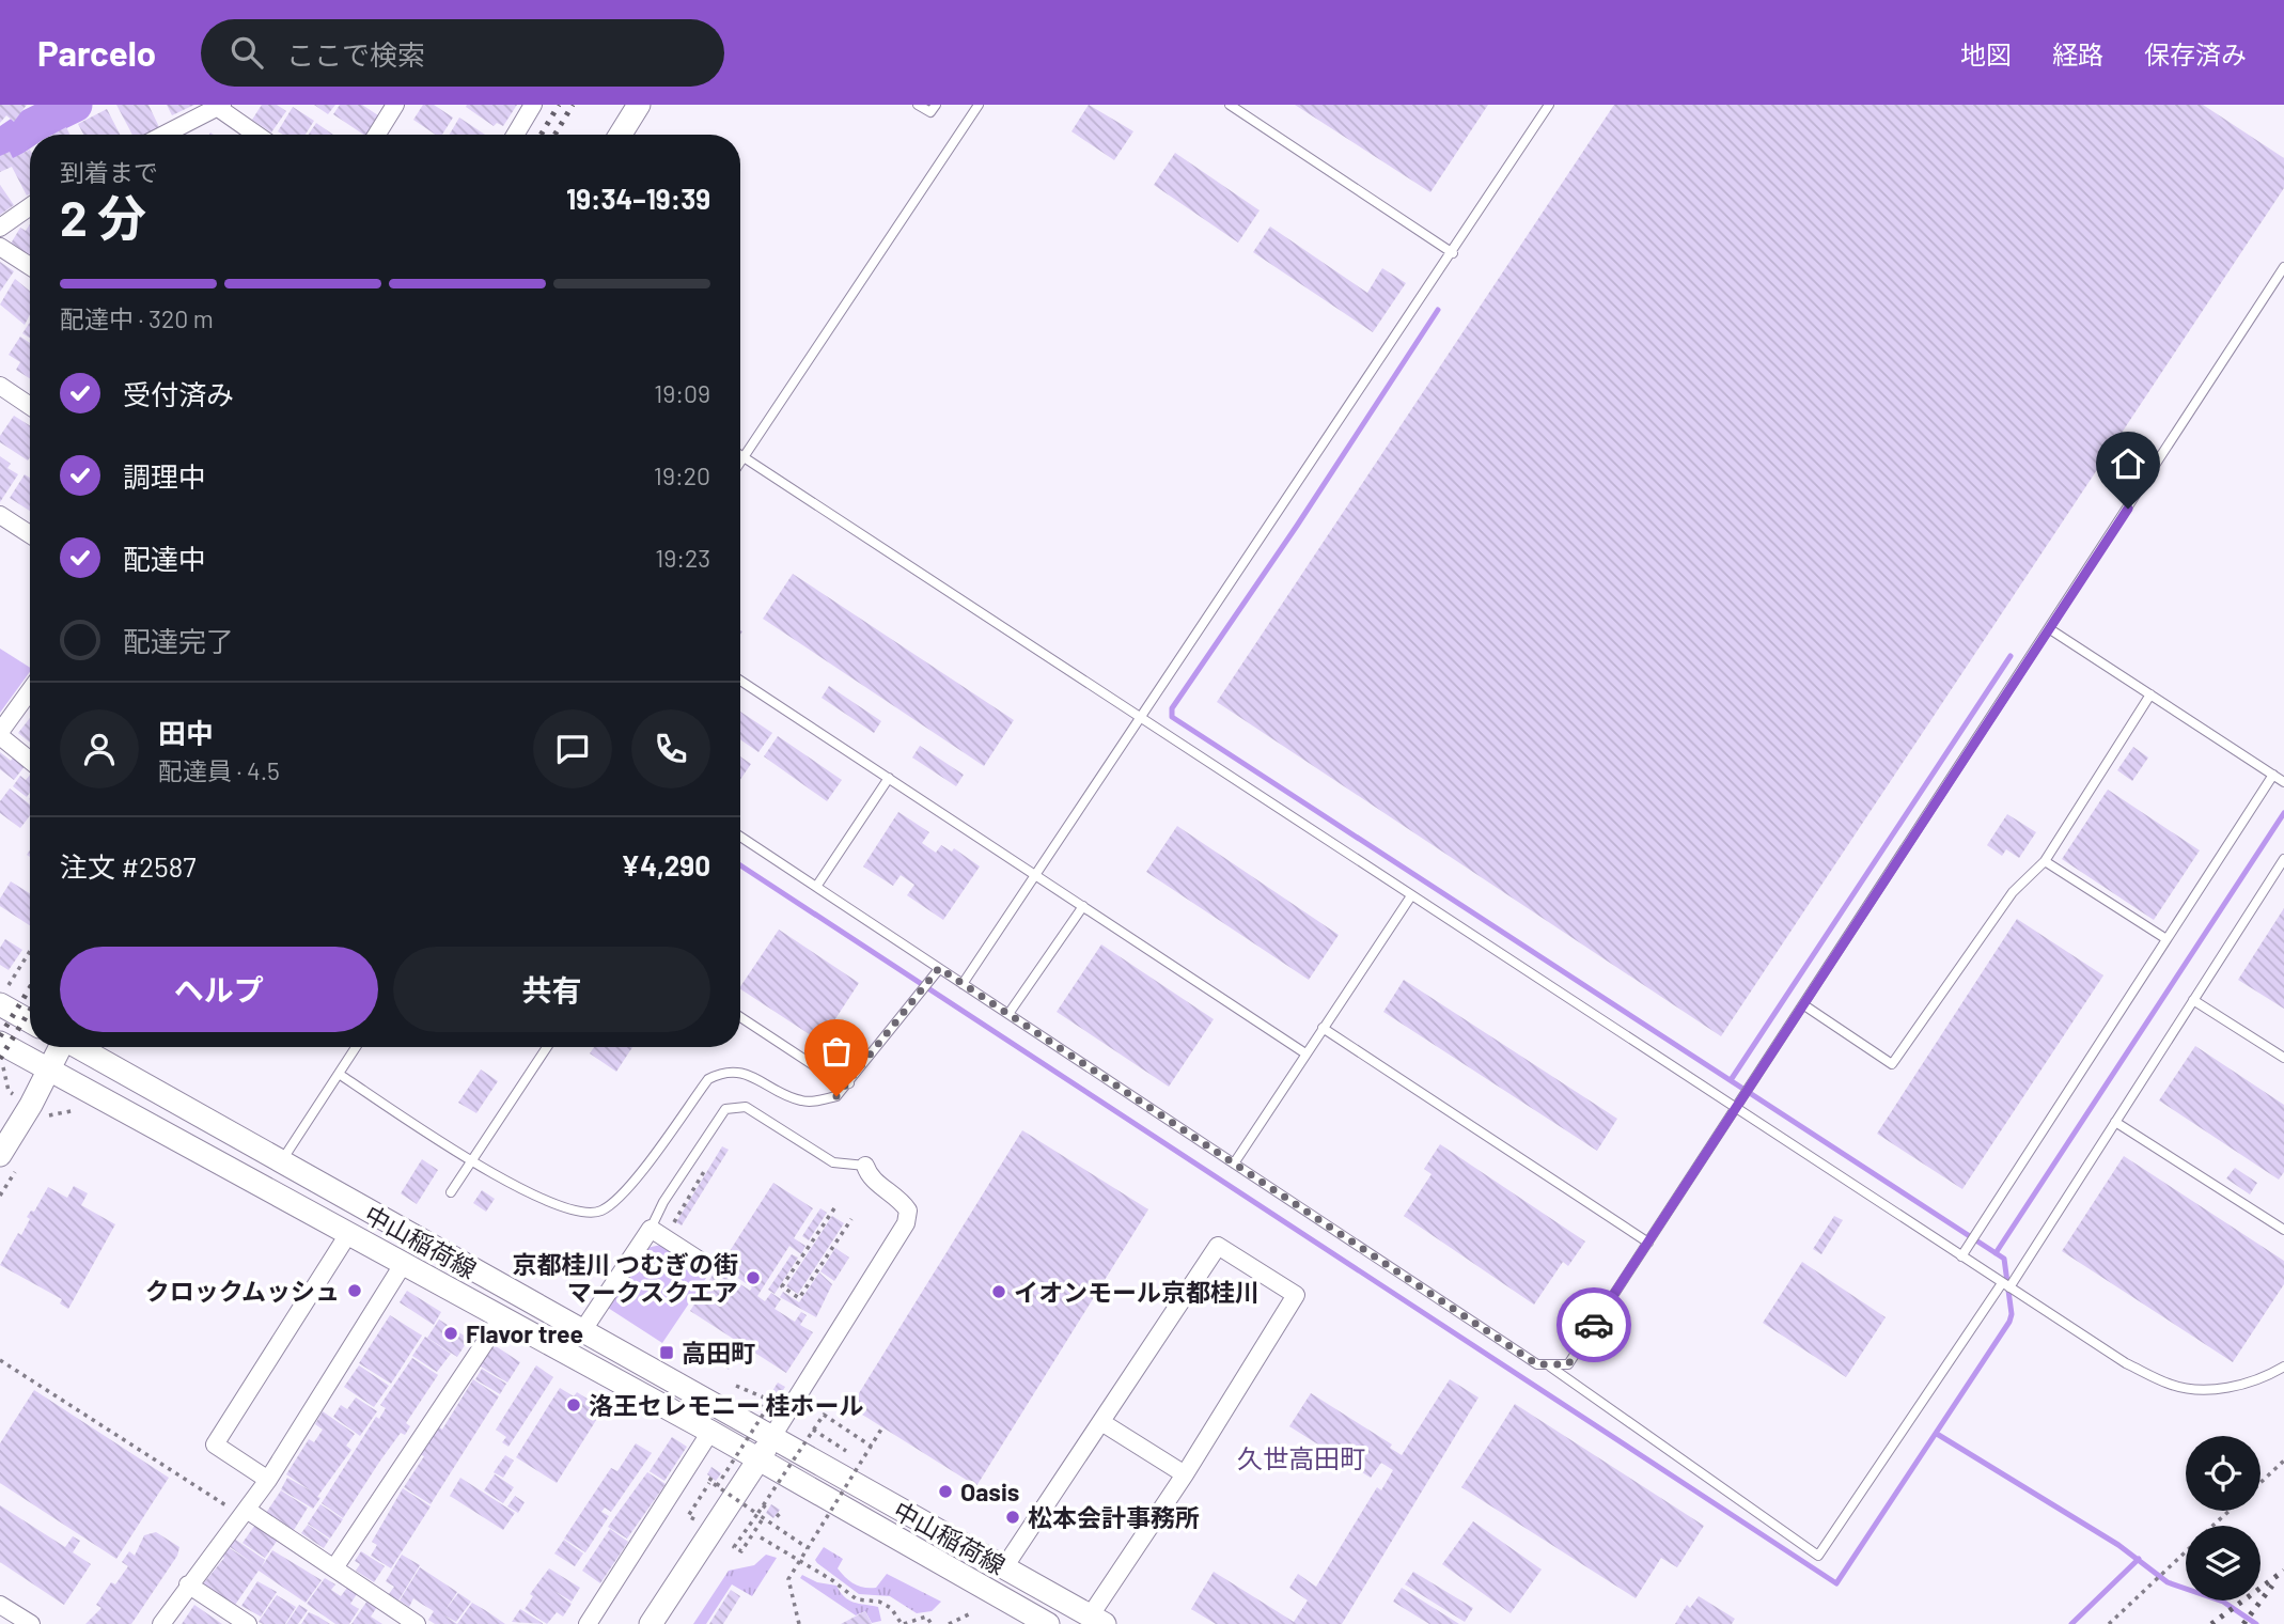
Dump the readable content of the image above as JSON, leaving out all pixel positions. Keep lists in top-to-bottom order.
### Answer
{
  "streets": {
    "main road": ["中山稲荷線"]
  },
  "districts": ["久世高田町"],
  "places": {
    "other": [
      "京都桂川 つむぎの街 マークスクエア",
      "クロックムッシュ",
      "イオンモール京都桂川",
      "Flavor tree",
      "洛王セレモニー 桂ホール",
      "Oasis",
      "松本会計事務所"
    ],
    "transit": ["高田町"]
  },
  "page": {
    "header": "Parcelo",
    "search": "ここで検索",
    "nav": ["地図", "経路", "保存済み"],
    "heading": ["2 分", "到着まで", "19:34–19:39"],
    "panel": [
      "田中",
      "配達員 · 4.5",
      "注文 #2587",
      "¥4,290"
    ],
    "bar": "配達中 · 320 m",
    "list": [
      ["受付済み", "19:09"],
      ["調理中", "19:20"],
      ["配達中", "19:23"],
      "配達完了"
    ],
    "buttons": ["ヘルプ", "共有"]
  }
}
